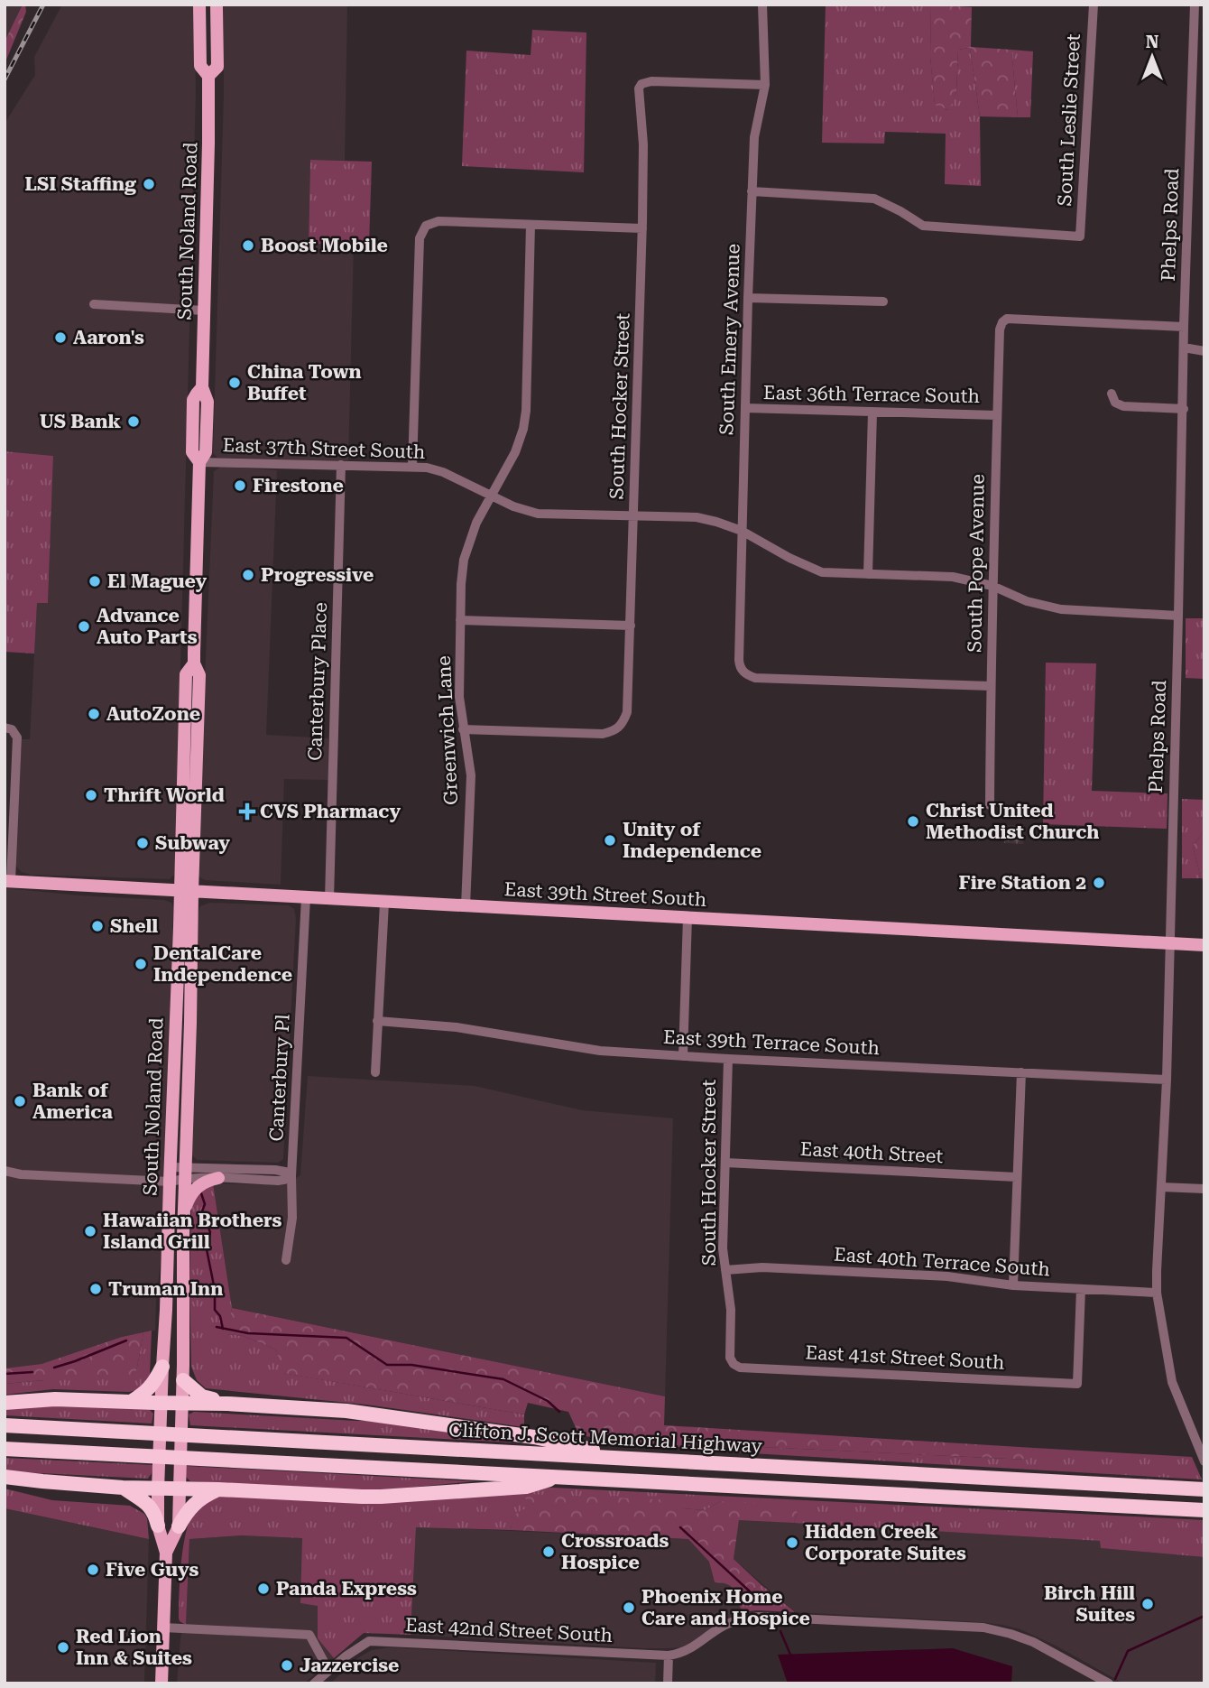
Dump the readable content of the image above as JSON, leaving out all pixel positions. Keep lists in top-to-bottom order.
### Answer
{
  "streets": {
    "highway": ["Clifton J. Scott Memorial Highway"],
    "main road": ["South Noland Road", "East 39th Street South"],
    "street": [
      "South Leslie Street",
      "Phelps Road",
      "South Emery Avenue",
      "East 36th Terrace South",
      "South Hocker Street",
      "East 37th Street South",
      "South Pope Avenue",
      "Canterbury Place",
      "Greenwich Lane",
      "East 39th Terrace South",
      "Canterbury Pl",
      "East 40th Street",
      "East 40th Terrace South",
      "East 41st Street South",
      "East 42nd Street South"
    ]
  },
  "crossings": [
    ["South Leslie Street", "South Emery Avenue"],
    ["Phelps Road", "East 37th Street South"],
    ["Phelps Road", "South Pope Avenue"],
    ["Phelps Road", "East 39th Street South"],
    ["Phelps Road", "East 39th Terrace South"],
    ["Phelps Road", "East 40th Terrace South"],
    ["South Noland Road", "East 37th Street South"],
    ["South Noland Road", "East 39th Street South"],
    ["South Emery Avenue", "East 36th Terrace South"],
    ["South Emery Avenue", "South Hocker Street"],
    ["South Emery Avenue", "East 37th Street South"],
    ["South Emery Avenue", "South Pope Avenue"],
    ["East 36th Terrace South", "South Pope Avenue"],
    ["South Hocker Street", "East 37th Street South"],
    ["South Hocker Street", "Greenwich Lane"],
    ["South Hocker Street", "East 39th Street South"],
    ["South Hocker Street", "East 39th Terrace South"],
    ["South Hocker Street", "East 40th Street"],
    ["South Hocker Street", "East 40th Terrace South"],
    ["South Hocker Street", "East 41st Street South"],
    ["East 37th Street South", "South Pope Avenue"],
    ["East 37th Street South", "Canterbury Place"],
    ["East 37th Street South", "Greenwich Lane"],
    ["Canterbury Place", "East 39th Street South"],
    ["Greenwich Lane", "East 39th Street South"],
    ["East 39th Street South", "Canterbury Pl"],
    ["East 40th Terrace South", "East 41st Street South"]
  ],
  "places": {
    "other": [
      "LSI Staffing",
      "Boost Mobile",
      "Aaron's",
      "China Town Buffet",
      "US Bank",
      "Firestone",
      "Progressive",
      "El Maguey",
      "Advance Auto Parts",
      "AutoZone",
      "Thrift World",
      "Christ United Methodist Church",
      "Unity of Independence",
      "Subway",
      "Fire Station 2",
      "Shell",
      "DentalCare Independence",
      "Bank of America",
      "Hawaiian Brothers Island Grill",
      "Truman Inn",
      "Hidden Creek Corporate Suites",
      "Crossroads Hospice",
      "Five Guys",
      "Panda Express",
      "Birch Hill Suites",
      "Phoenix Home Care and Hospice",
      "Red Lion Inn & Suites",
      "Jazzercise"
    ],
    "health": ["CVS Pharmacy"]
  },
  "north": "top"
}
